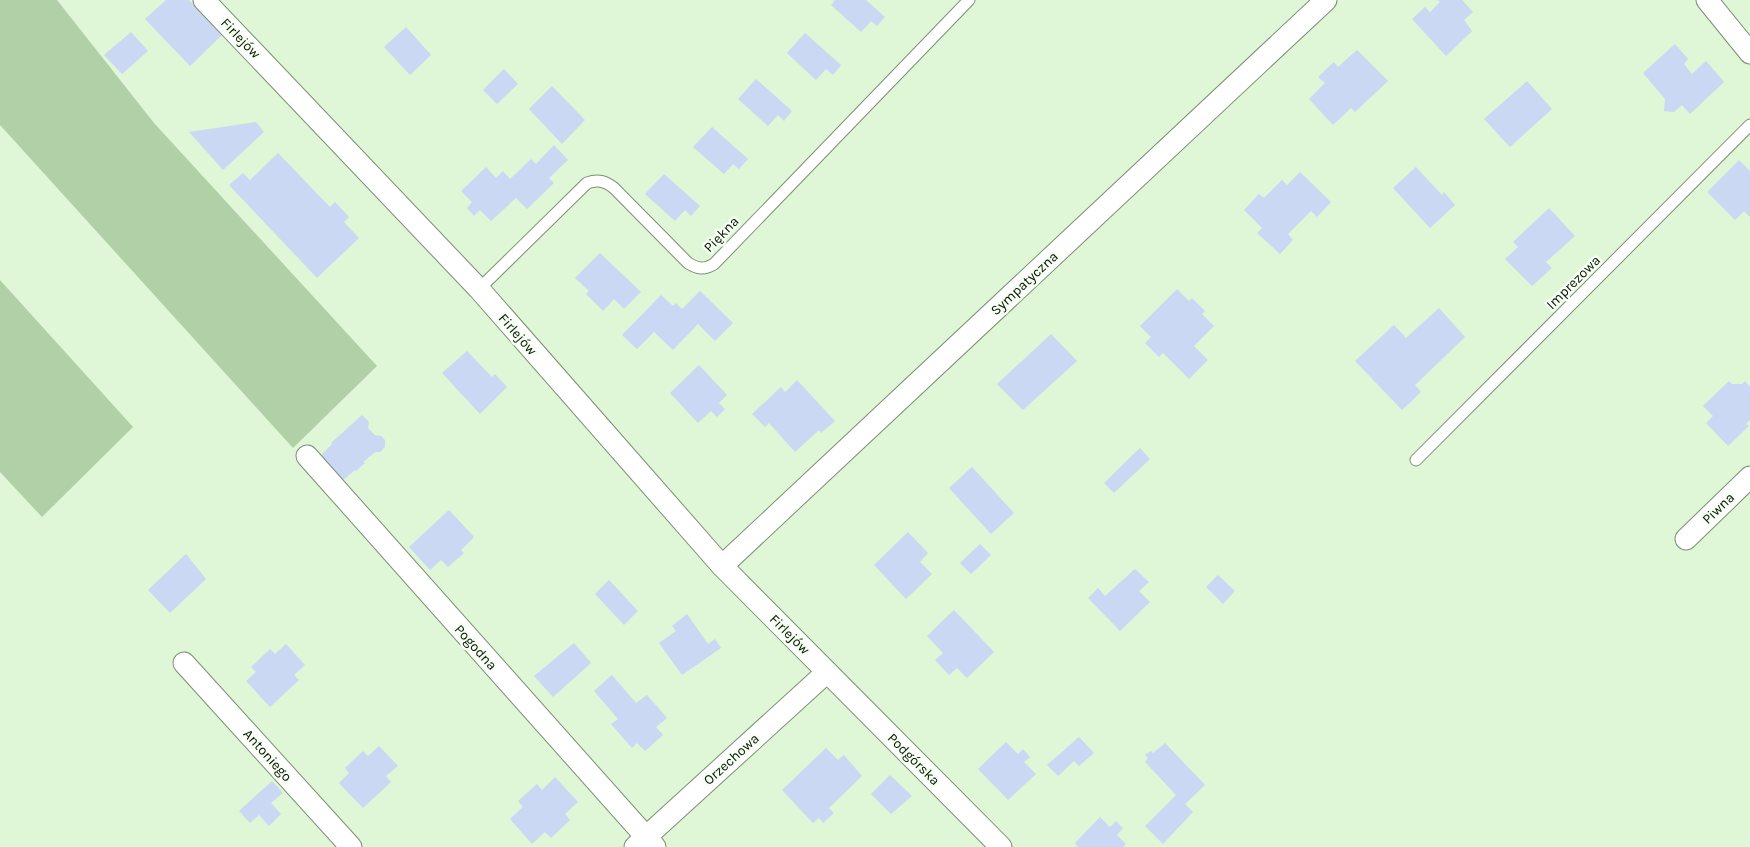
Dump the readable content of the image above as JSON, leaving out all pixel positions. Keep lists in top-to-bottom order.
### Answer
{
  "streets": {
    "street": [
      "Firlejów",
      "Sympatyczna",
      "Piwna",
      "Pogodna",
      "Antoniego",
      "Orzechowa",
      "Podgórska"
    ],
    "lane": ["Piękna", "Imprezowa"]
  },
  "crossings": [
    ["Firlejów", "Piękna"],
    ["Firlejów", "Sympatyczna"],
    ["Firlejów", "Orzechowa"],
    ["Firlejów", "Podgórska"],
    ["Pogodna", "Orzechowa"],
    ["Orzechowa", "Podgórska"]
  ]
}
